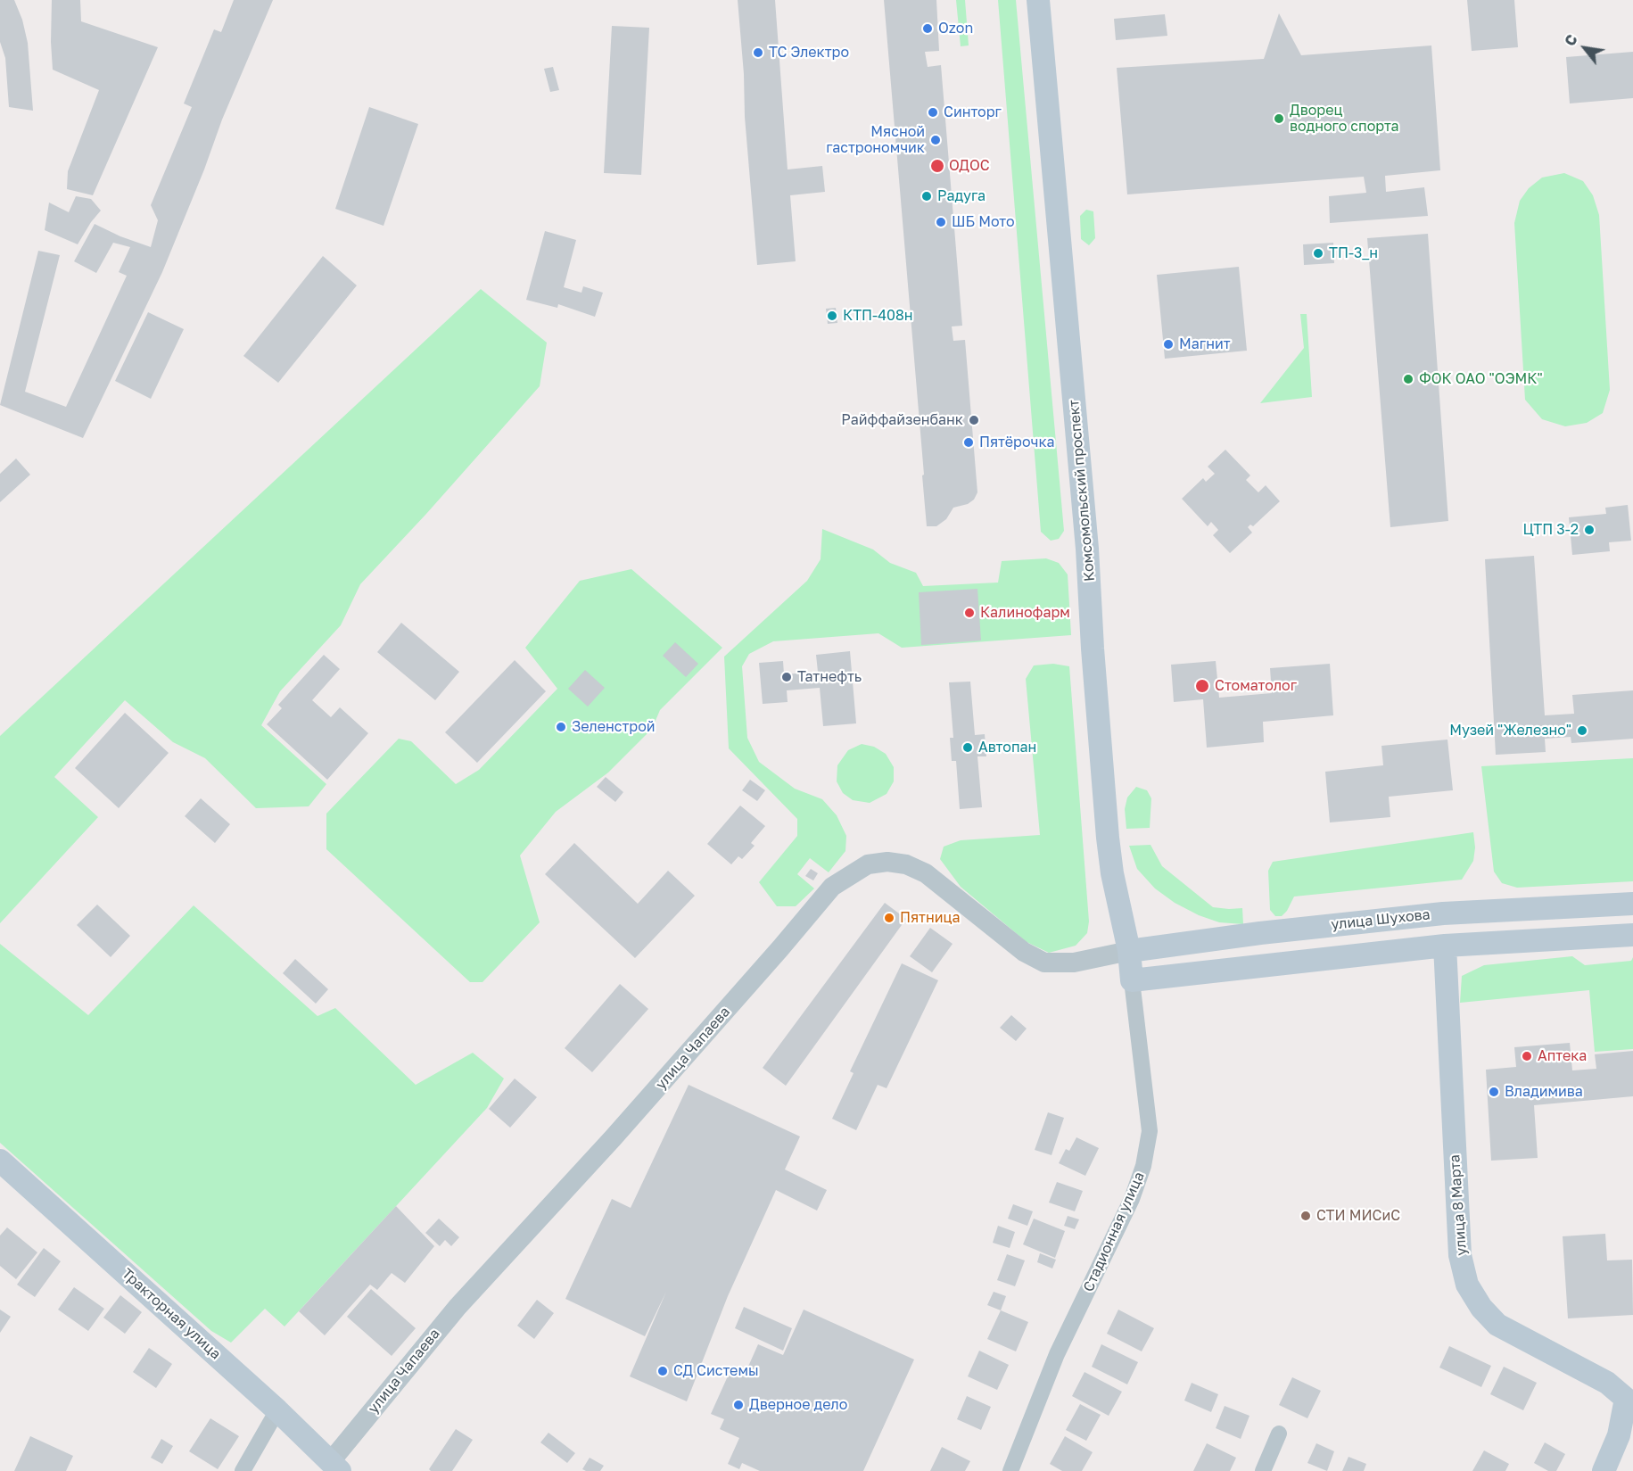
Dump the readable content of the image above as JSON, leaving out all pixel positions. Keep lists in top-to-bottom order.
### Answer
{
  "streets": {
    "main road": [
      "Комсомольский проспект",
      "улица Шухова",
      "улица 8 Марта",
      "Тракторная улица"
    ],
    "street": ["улица Чапаева", "Стадионная улица"]
  },
  "crossings": [
    ["Комсомольский проспект", "улица Шухова"],
    ["Комсомольский проспект", "улица Чапаева"],
    ["Комсомольский проспект", "Стадионная улица"],
    ["улица Шухова", "улица Чапаева"],
    ["улица Чапаева", "Тракторная улица"]
  ],
  "places": [
    "Ozon",
    "ТС Электро",
    "Синторг",
    "Дворец водного спорта",
    "Мясной гастрономчик",
    "ОДОС",
    "Радуга",
    "ШБ Мото",
    "ТП-3_н",
    "КТП-408н",
    "Магнит",
    "ФОК ОАО \"ОЭМК\"",
    "Райффайзенбанк",
    "Пятёрочка",
    "ЦТП 3-2",
    "Калинофарм",
    "Татнефть",
    "Стоматолог",
    "Зеленстрой",
    "Музей \"Железно\"",
    "Автопан",
    "Пятница",
    "Аптека",
    "Владимива",
    "СТИ МИСиС",
    "СД Системы",
    "Дверное дело"
  ],
  "north": "top left"
}
